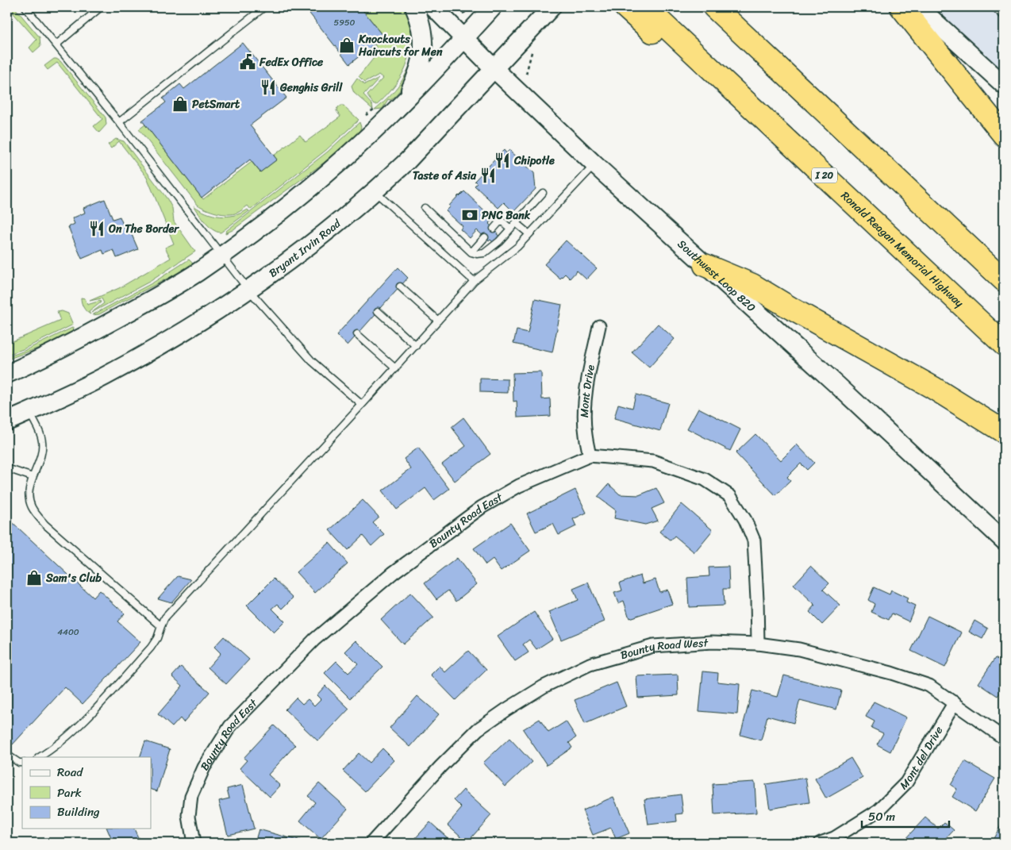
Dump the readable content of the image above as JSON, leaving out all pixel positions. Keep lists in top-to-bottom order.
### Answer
{
  "streets": {
    "highway": ["I 20", "Ronald Reagan Memorial Highway"],
    "main road": ["Bryant Irvin Road", "Southwest Loop 820"],
    "street": [
      "Mont Drive",
      "Bounty Road East",
      "Bounty Road West",
      "Mont del Drive"
    ]
  },
  "crossings": [
    ["Bryant Irvin Road", "Southwest Loop 820"],
    ["Mont Drive", "Bounty Road East"],
    ["Bounty Road East", "Bounty Road West"],
    ["Bounty Road West", "Mont del Drive"]
  ],
  "places": {
    "shop": ["Knockouts Haircuts for Men", "PetSmart", "Sam's Club"],
    "public building": ["FedEx Office"],
    "restaurant": [
      "Genghis Grill",
      "Chipotle",
      "Taste of Asia",
      "On The Border"
    ],
    "bank": ["PNC Bank"]
  },
  "house_numbers": ["5950", "4400"],
  "legend": ["Road", "Park", "Building"],
  "scale_bar": "50 m"
}
